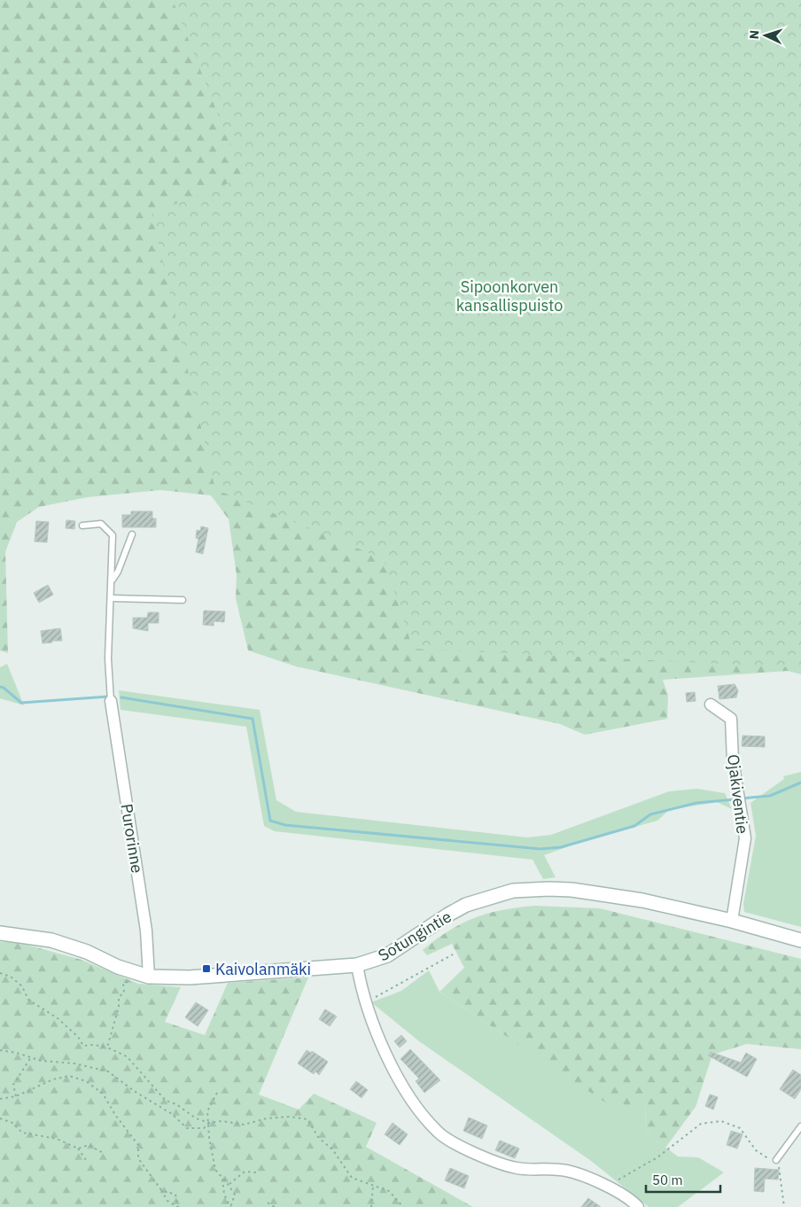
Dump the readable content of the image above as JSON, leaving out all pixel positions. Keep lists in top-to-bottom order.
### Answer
{
  "streets": {
    "street": ["Ojakiventie", "Purorinne", "Sotungintie"]
  },
  "crossings": [
    ["Ojakiventie", "Sotungintie"],
    ["Purorinne", "Sotungintie"]
  ],
  "parks": ["Sipoonkorven kansallispuisto"],
  "places": {
    "transit": ["Kaivolanmäki"]
  },
  "scale_bar": "50 m",
  "north": "left"
}
